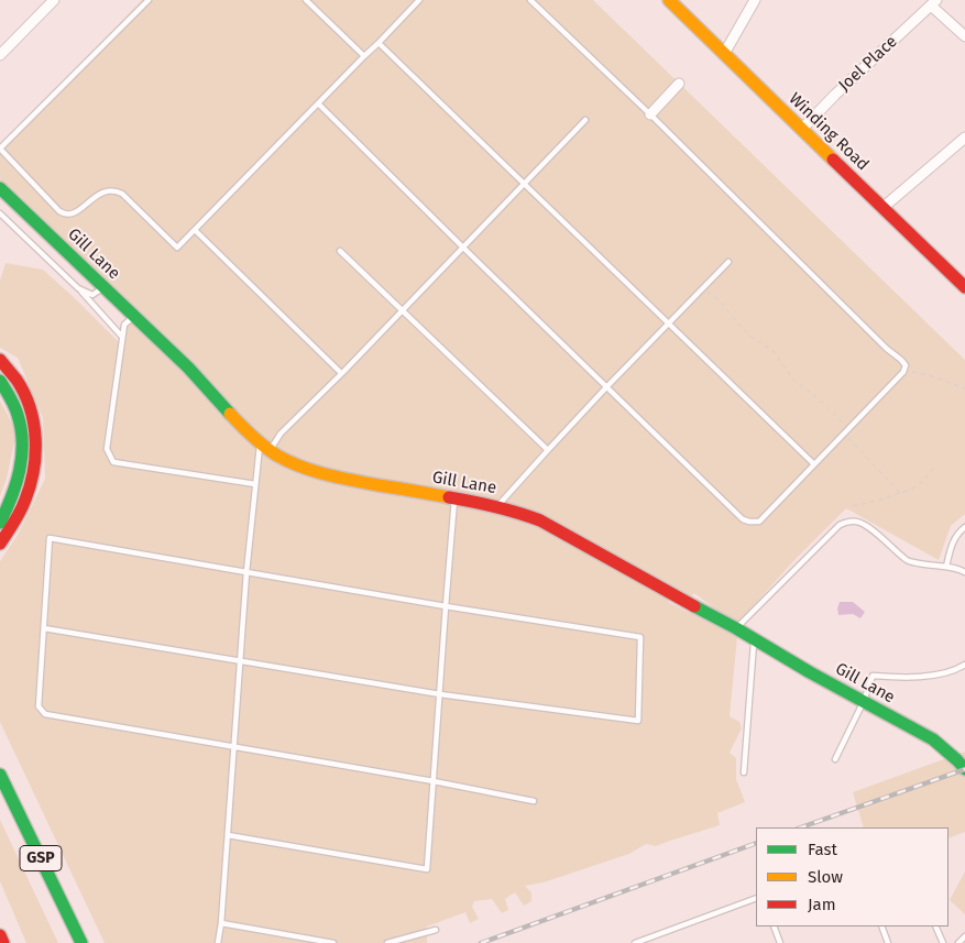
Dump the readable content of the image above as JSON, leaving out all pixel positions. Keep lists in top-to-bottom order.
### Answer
{
  "streets": {
    "main road": ["Winding Road", "Gill Lane", "GSP"],
    "street": ["Joel Place"]
  },
  "crossings": [
    ["Joel Place", "Winding Road"]
  ],
  "legend": ["Fast", "Slow", "Jam"]
}
